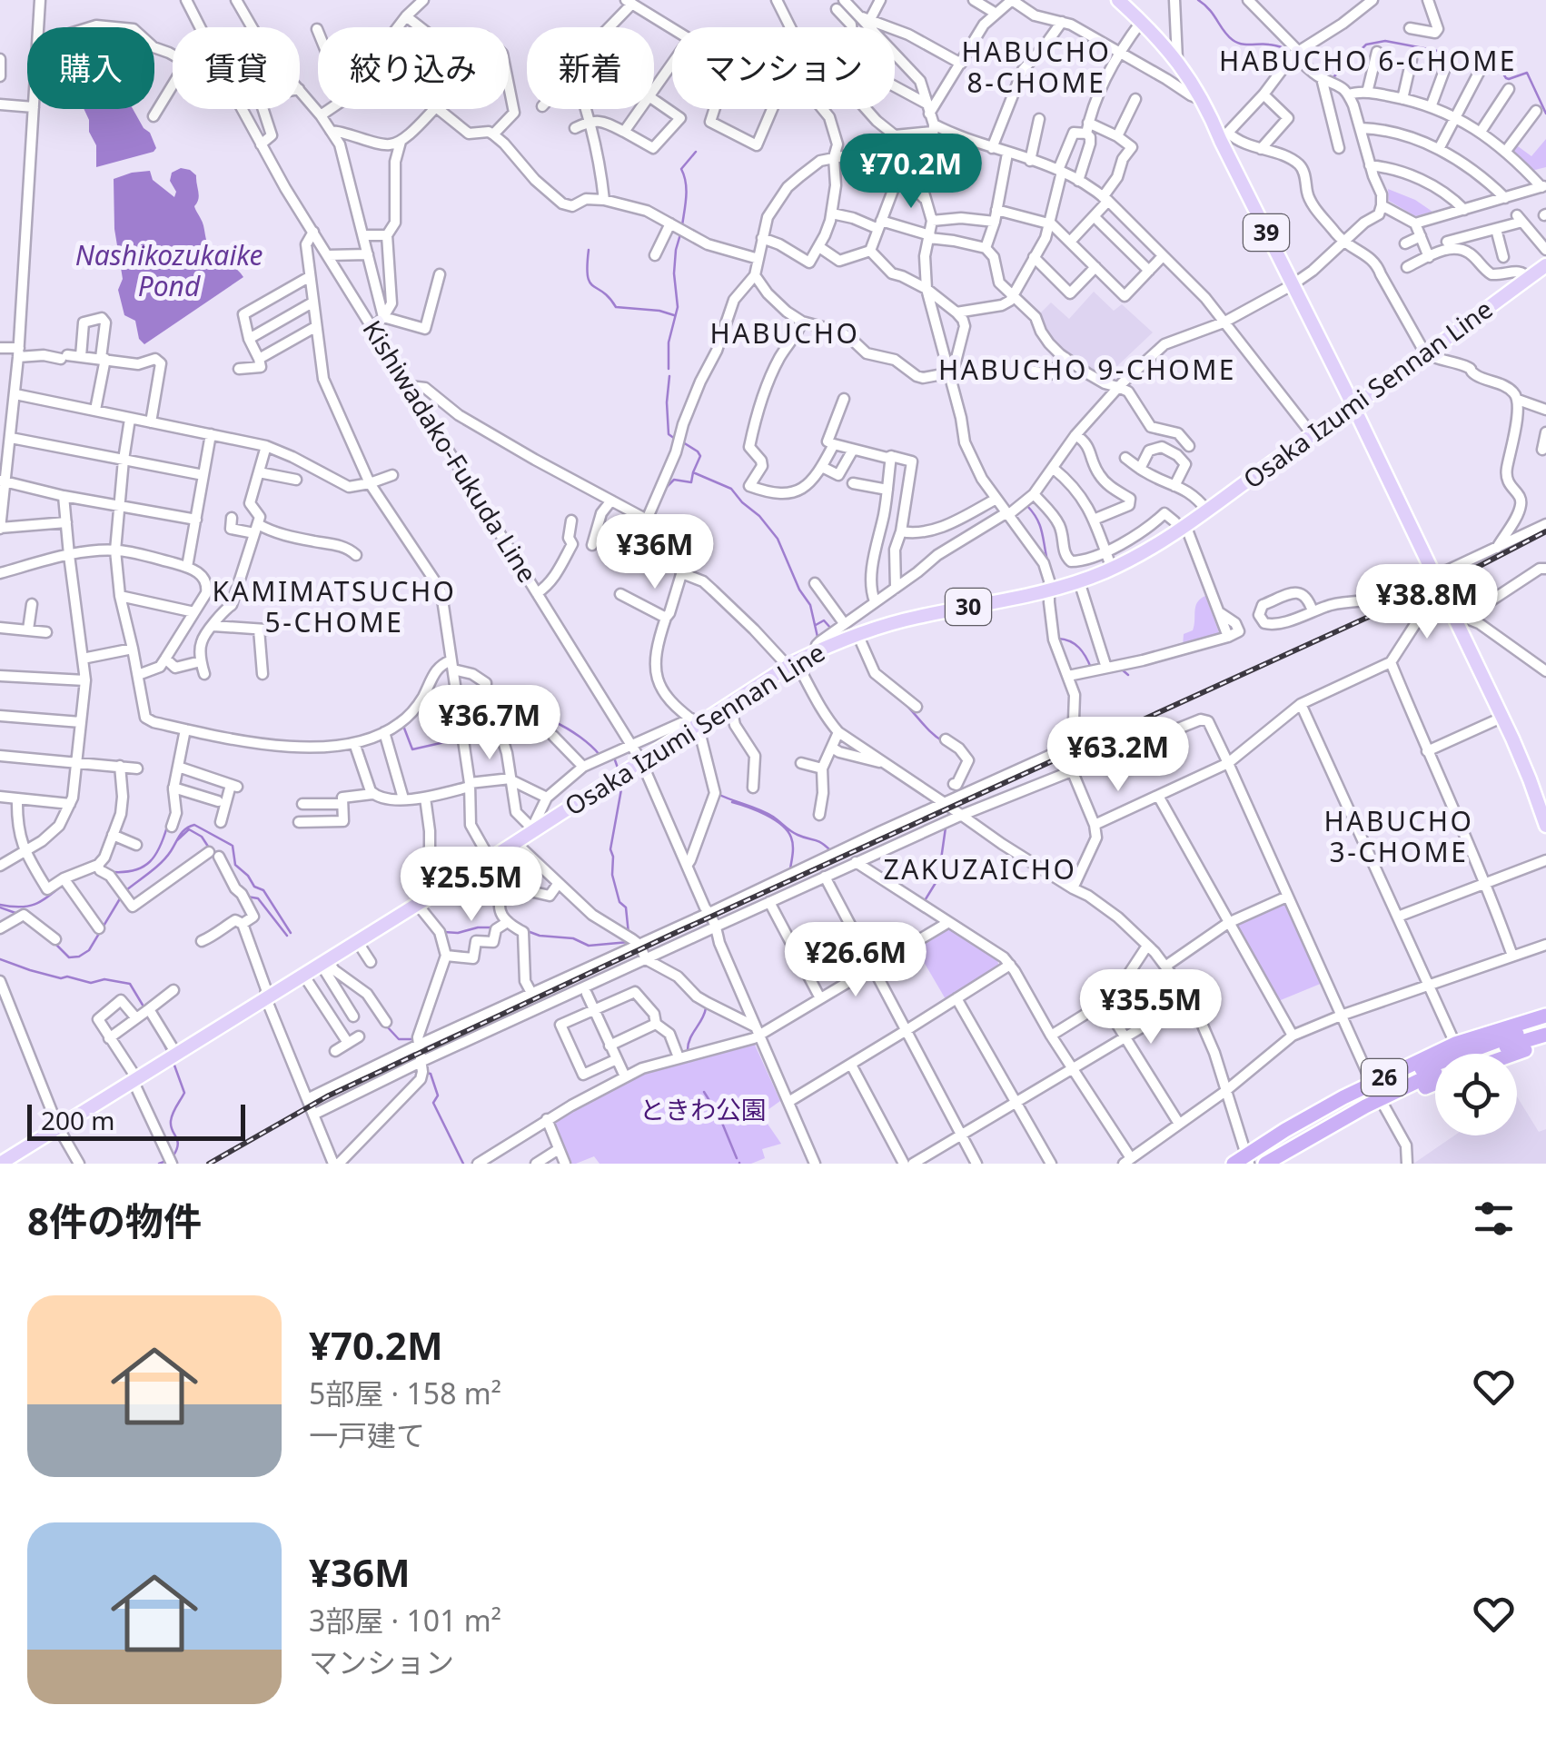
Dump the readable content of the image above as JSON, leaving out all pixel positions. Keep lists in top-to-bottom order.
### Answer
{
  "streets": {
    "highway": ["26"],
    "main road": ["39", "Osaka Izumi Sennan Line", "30"],
    "street": ["Kishiwadako-Fukuda Line"]
  },
  "crossings": [
    ["39", "Osaka Izumi Sennan Line"],
    ["Osaka Izumi Sennan Line", "Kishiwadako-Fukuda Line"]
  ],
  "districts": [
    "HABUCHO 8-CHOME",
    "HABUCHO 6-CHOME",
    "HABUCHO",
    "HABUCHO 9-CHOME",
    "KAMIMATSUCHO 5-CHOME",
    "HABUCHO 3-CHOME",
    "ZAKUZAICHO"
  ],
  "water": ["Nashikozukaike Pond"],
  "parks": ["ときわ公園"],
  "scale_bar": "200 m",
  "page": {
    "chip": [
      "購入",
      "賃貸",
      "絞り込み",
      "新着",
      "マンション"
    ],
    "price": [
      "¥70.2M",
      "¥36M",
      "¥38.8M",
      "¥36.7M",
      "¥63.2M",
      "¥25.5M",
      "¥26.6M",
      "¥35.5M"
    ],
    "scale": "200 m",
    "heading": "8件の物件",
    "list": [
      {
        "name": "¥70.2M",
        "note": "5部屋 · 158 m² · 一戸建て"
      },
      {
        "name": "¥36M",
        "note": "3部屋 · 101 m² · マンション"
      }
    ]
  }
}
